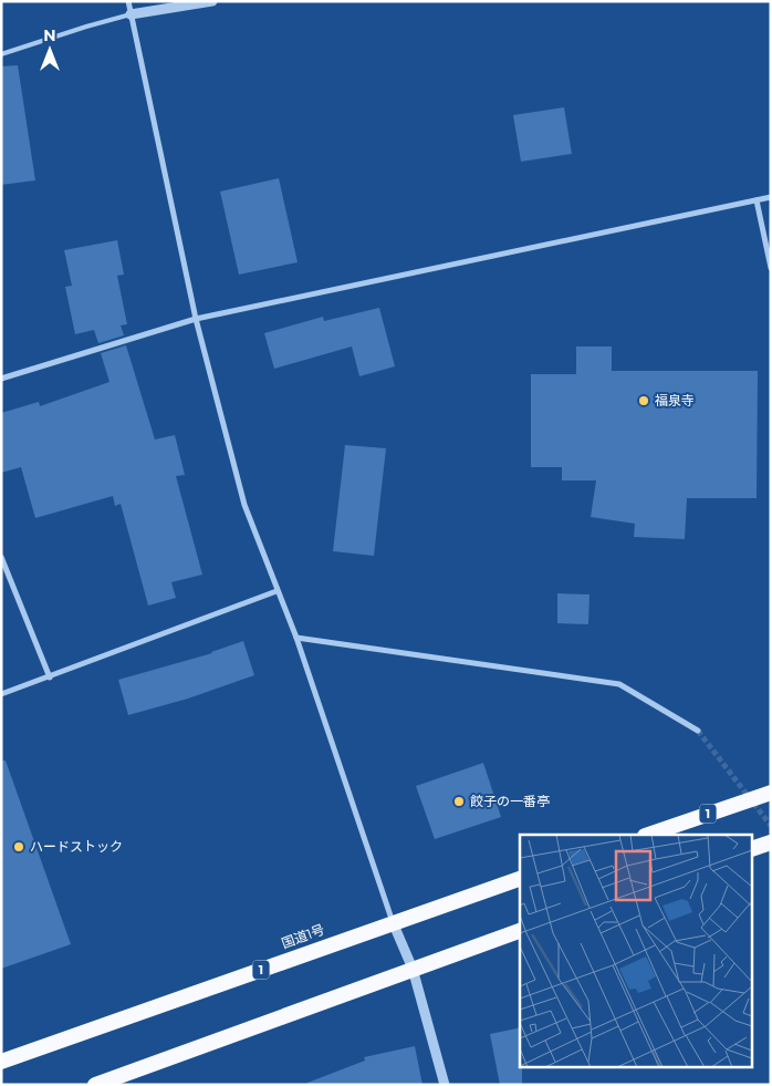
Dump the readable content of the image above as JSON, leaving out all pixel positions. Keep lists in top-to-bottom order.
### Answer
{
  "streets": {
    "highway": ["1", "国道1号"]
  },
  "places": ["福泉寺", "餃子の一番亭", "ハードストック"],
  "north": "top"
}
